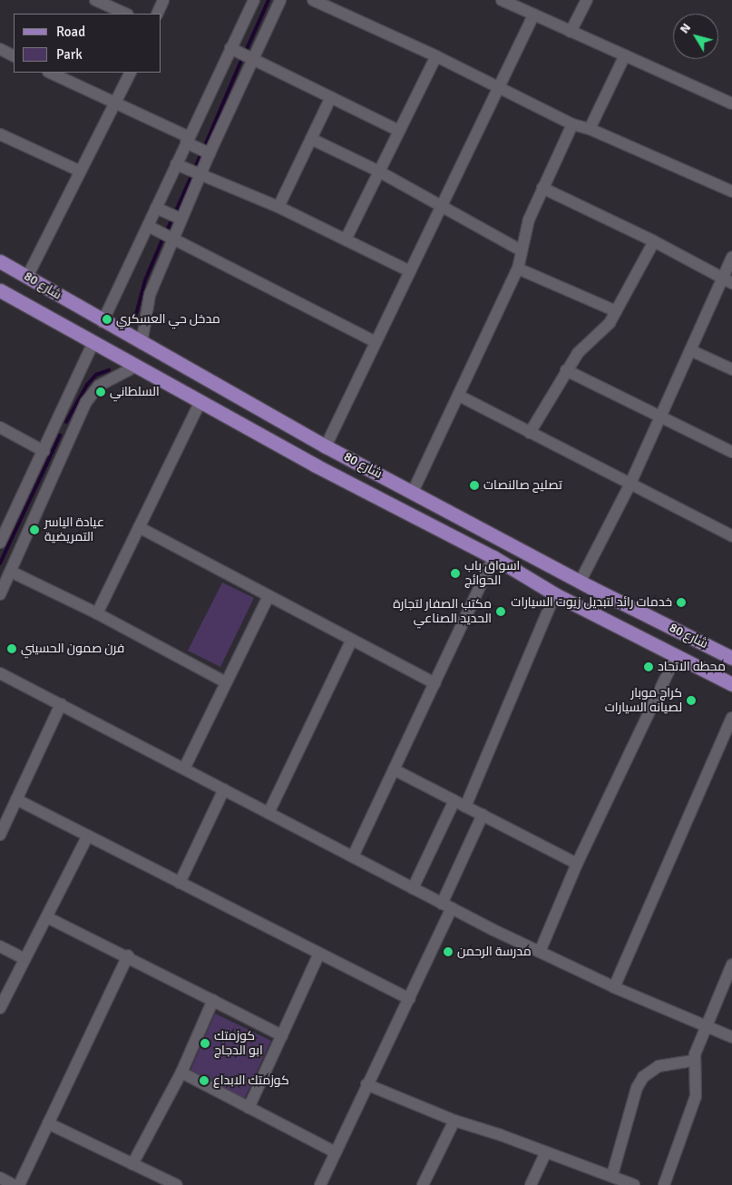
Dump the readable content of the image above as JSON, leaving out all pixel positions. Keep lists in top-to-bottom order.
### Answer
{
  "streets": {
    "main road": ["شارع 80"]
  },
  "places": [
    "مدخل حي العسكري",
    "السلطاني",
    "تصليح صالنصات",
    "عيادة الياسر التمريضية",
    "اسواق باب الحوائج",
    "خدمات رائد لتبديل زيوت السيارات",
    "مكتب الصفار لتجارة الحديد الصناعي",
    "فرن صمون الحسيني",
    "محطه الاتحاد",
    "كراج موبار لصيانه السيارات",
    "مدرسة الرحمن",
    "كوزمتك ابو الدجاج",
    "كوزمتك الابداع"
  ],
  "legend": ["Road", "Park"],
  "north": "top left"
}
